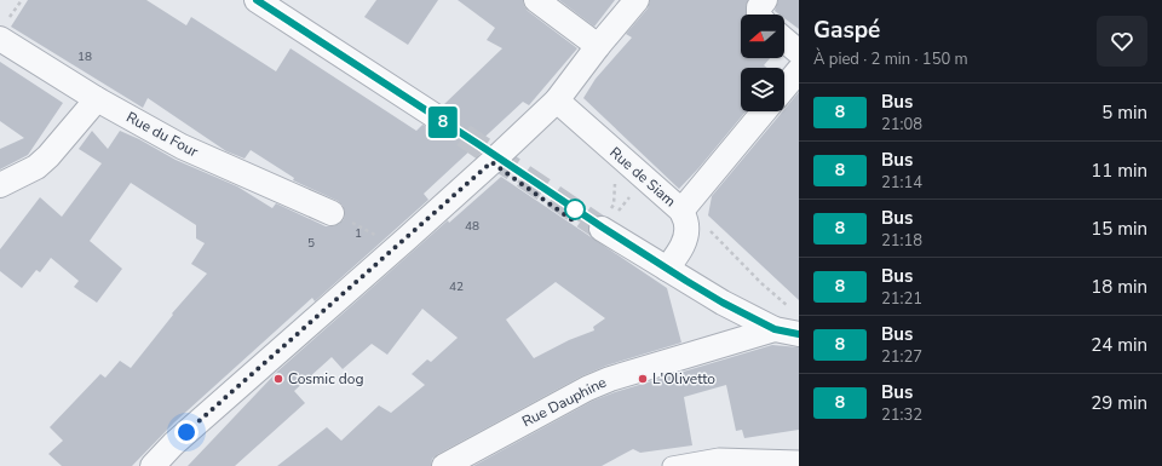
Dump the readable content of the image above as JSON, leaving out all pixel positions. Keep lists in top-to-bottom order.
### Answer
{
  "streets": {
    "street": ["Rue du Four", "Rue de Siam", "Rue Dauphine"]
  },
  "places": ["Cosmic dog", "L'Olivetto"],
  "lines": ["bus line 8"],
  "house_numbers": [
    "18",
    "48",
    "1",
    "5",
    "42"
  ],
  "north": "left",
  "page": {
    "on_map": "8",
    "heading": ["Gaspé", "À pied · 2 min · 150 m"],
    "list": [
      {
        "mark": "8",
        "name": "Bus",
        "note": "21:08",
        "value": "5 min"
      },
      {
        "mark": "8",
        "name": "Bus",
        "note": "21:14",
        "value": "11 min"
      },
      {
        "mark": "8",
        "name": "Bus",
        "note": "21:18",
        "value": "15 min"
      },
      {
        "mark": "8",
        "name": "Bus",
        "note": "21:21",
        "value": "18 min"
      },
      {
        "mark": "8",
        "name": "Bus",
        "note": "21:27",
        "value": "24 min"
      },
      {
        "mark": "8",
        "name": "Bus",
        "note": "21:32",
        "value": "29 min"
      }
    ]
  }
}
